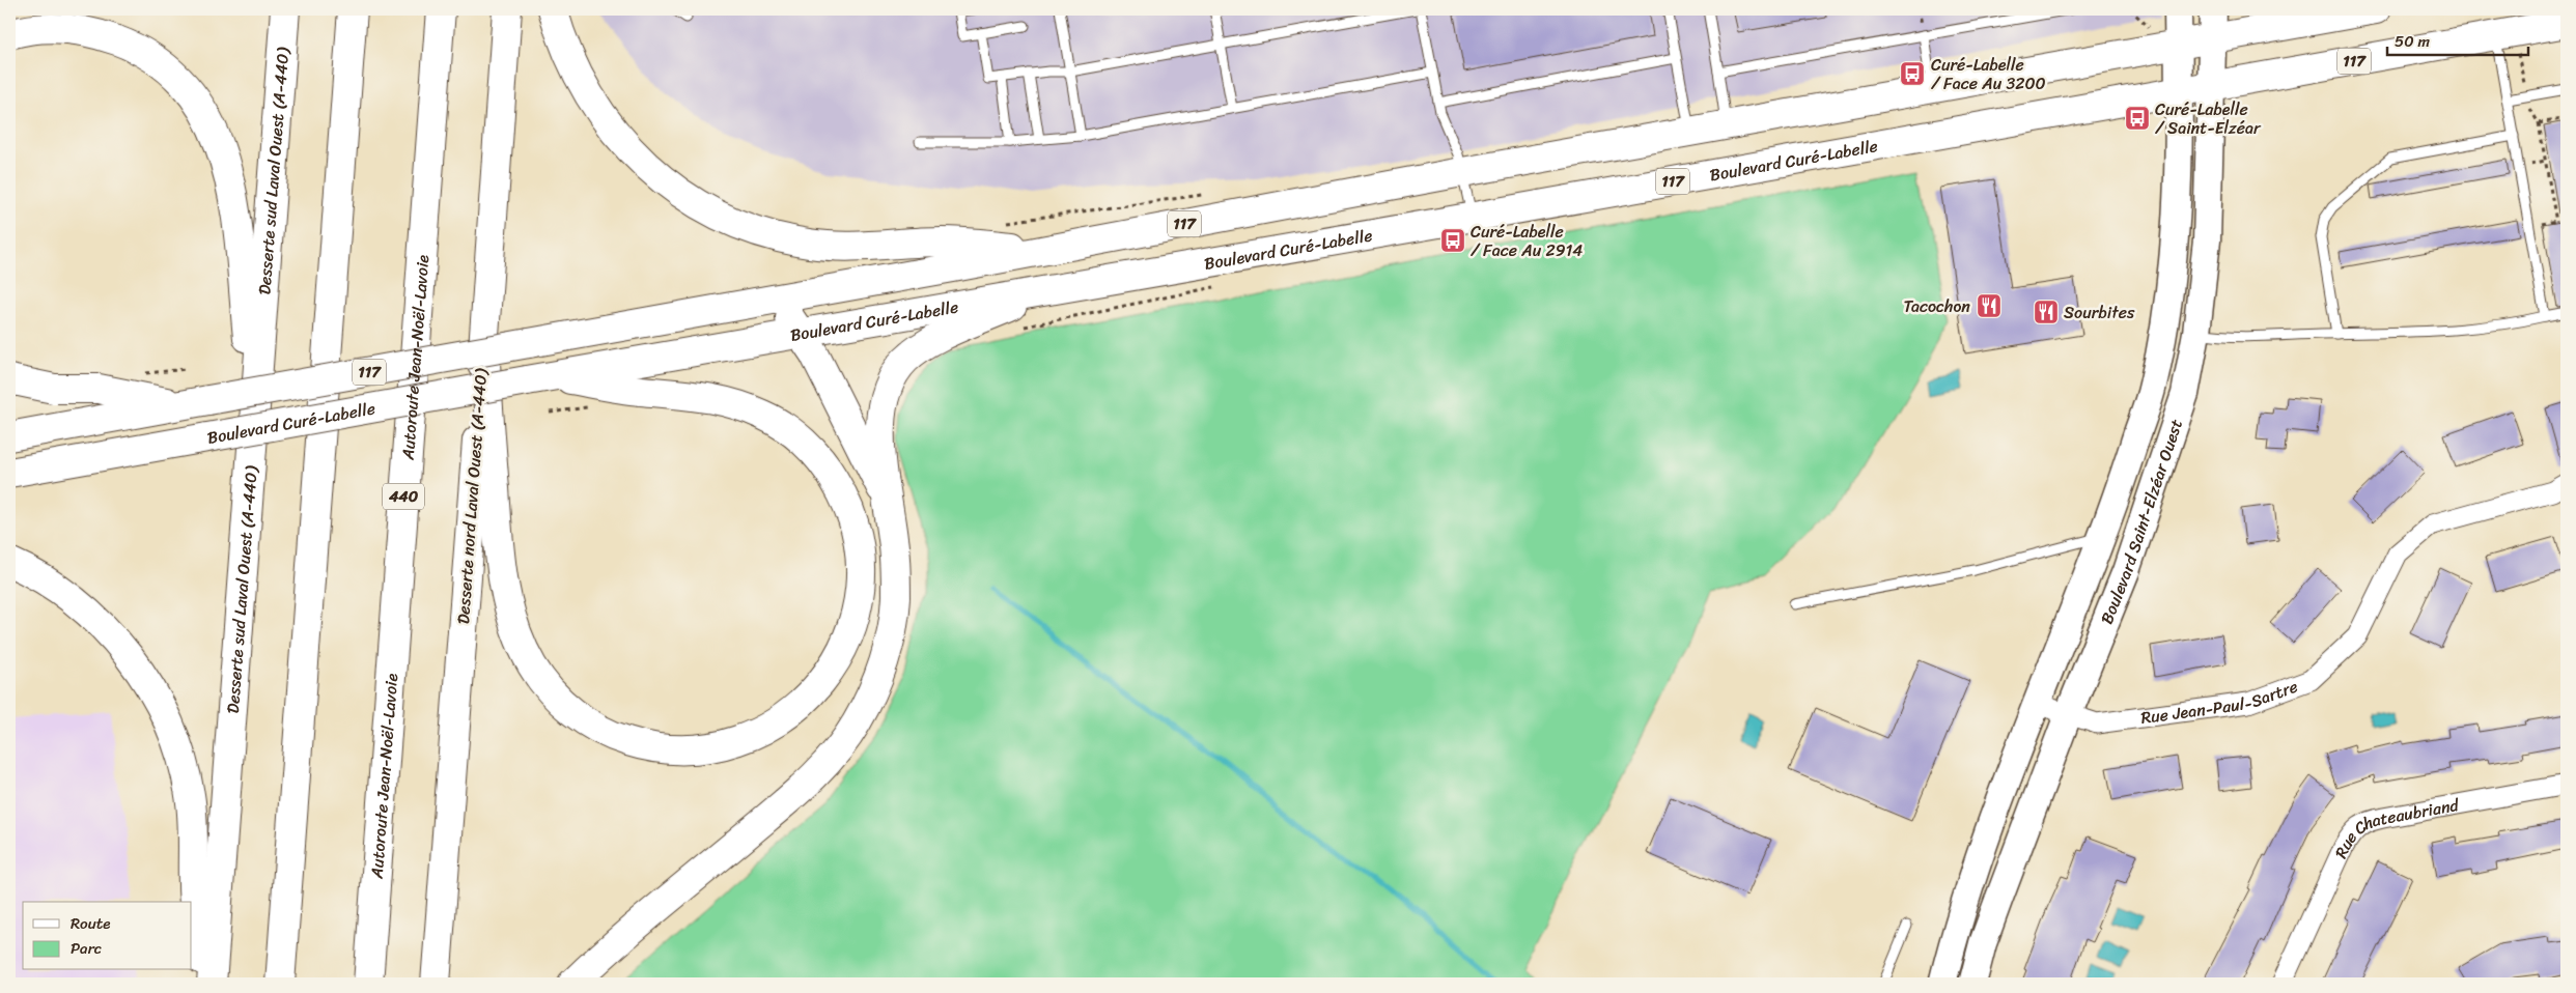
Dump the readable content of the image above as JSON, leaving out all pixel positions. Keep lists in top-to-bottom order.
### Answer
{
  "streets": {
    "main road": [
      "117",
      "Boulevard Curé-Labelle",
      "Desserte sud Laval Ouest (A-440)",
      "Autoroute Jean-Noël-Lavoie",
      "440",
      "Desserte nord Laval Ouest (A-440)"
    ],
    "street": ["Boulevard Saint-Elzéar Ouest", "Rue Jean-Paul-Sartre", "Rue Chateaubriand"]
  },
  "crossings": [
    ["117", "Boulevard Saint-Elzéar Ouest"],
    ["Boulevard Curé-Labelle", "Boulevard Saint-Elzéar Ouest"],
    ["Boulevard Saint-Elzéar Ouest", "Rue Jean-Paul-Sartre"]
  ],
  "places": {
    "bus stop": ["Curé-Labelle / Face Au 3200", "Curé-Labelle / Saint-Elzéar", "Curé-Labelle / Face Au 2914"],
    "restaurant": ["Tacochon", "Sourbites"]
  },
  "legend": ["Route", "Parc"],
  "scale_bar": "50 m"
}
